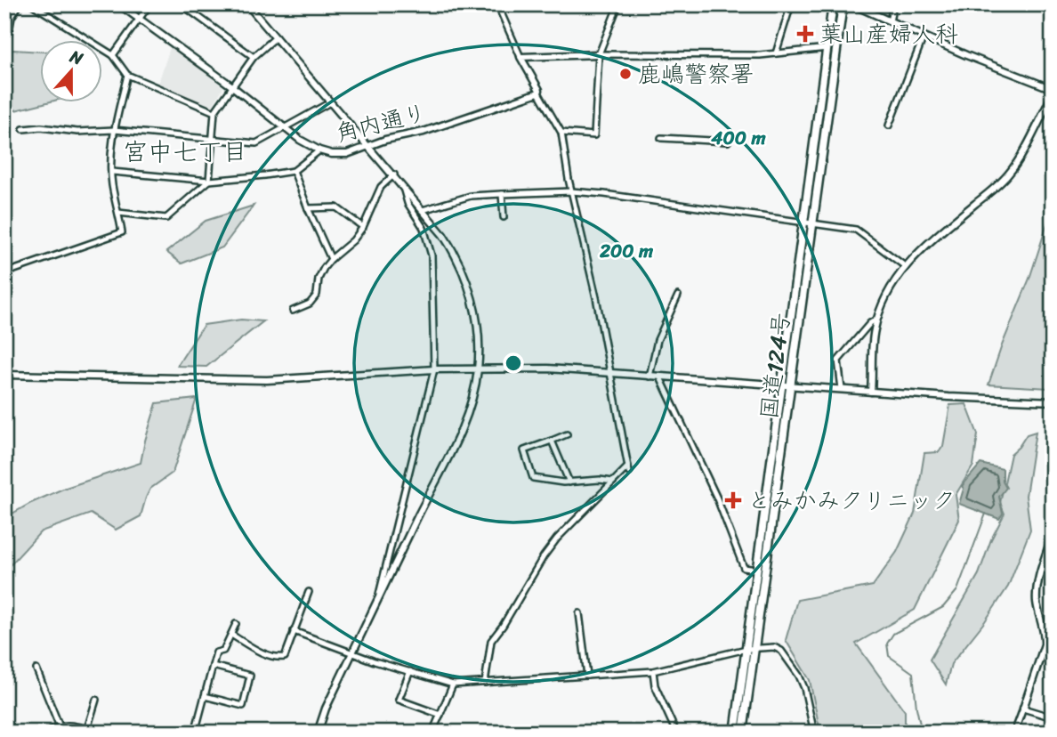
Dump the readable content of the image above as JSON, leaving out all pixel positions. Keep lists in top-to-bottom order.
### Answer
{
  "streets": {
    "highway": ["国道124号"],
    "street": ["角内通り"]
  },
  "districts": ["宮中七丁目"],
  "places": {
    "health": ["葉山産婦人科", "とみかみクリニック"],
    "other": ["鹿嶋警察署"]
  },
  "north": "top",
  "rings": ["400 m", "200 m"]
}
